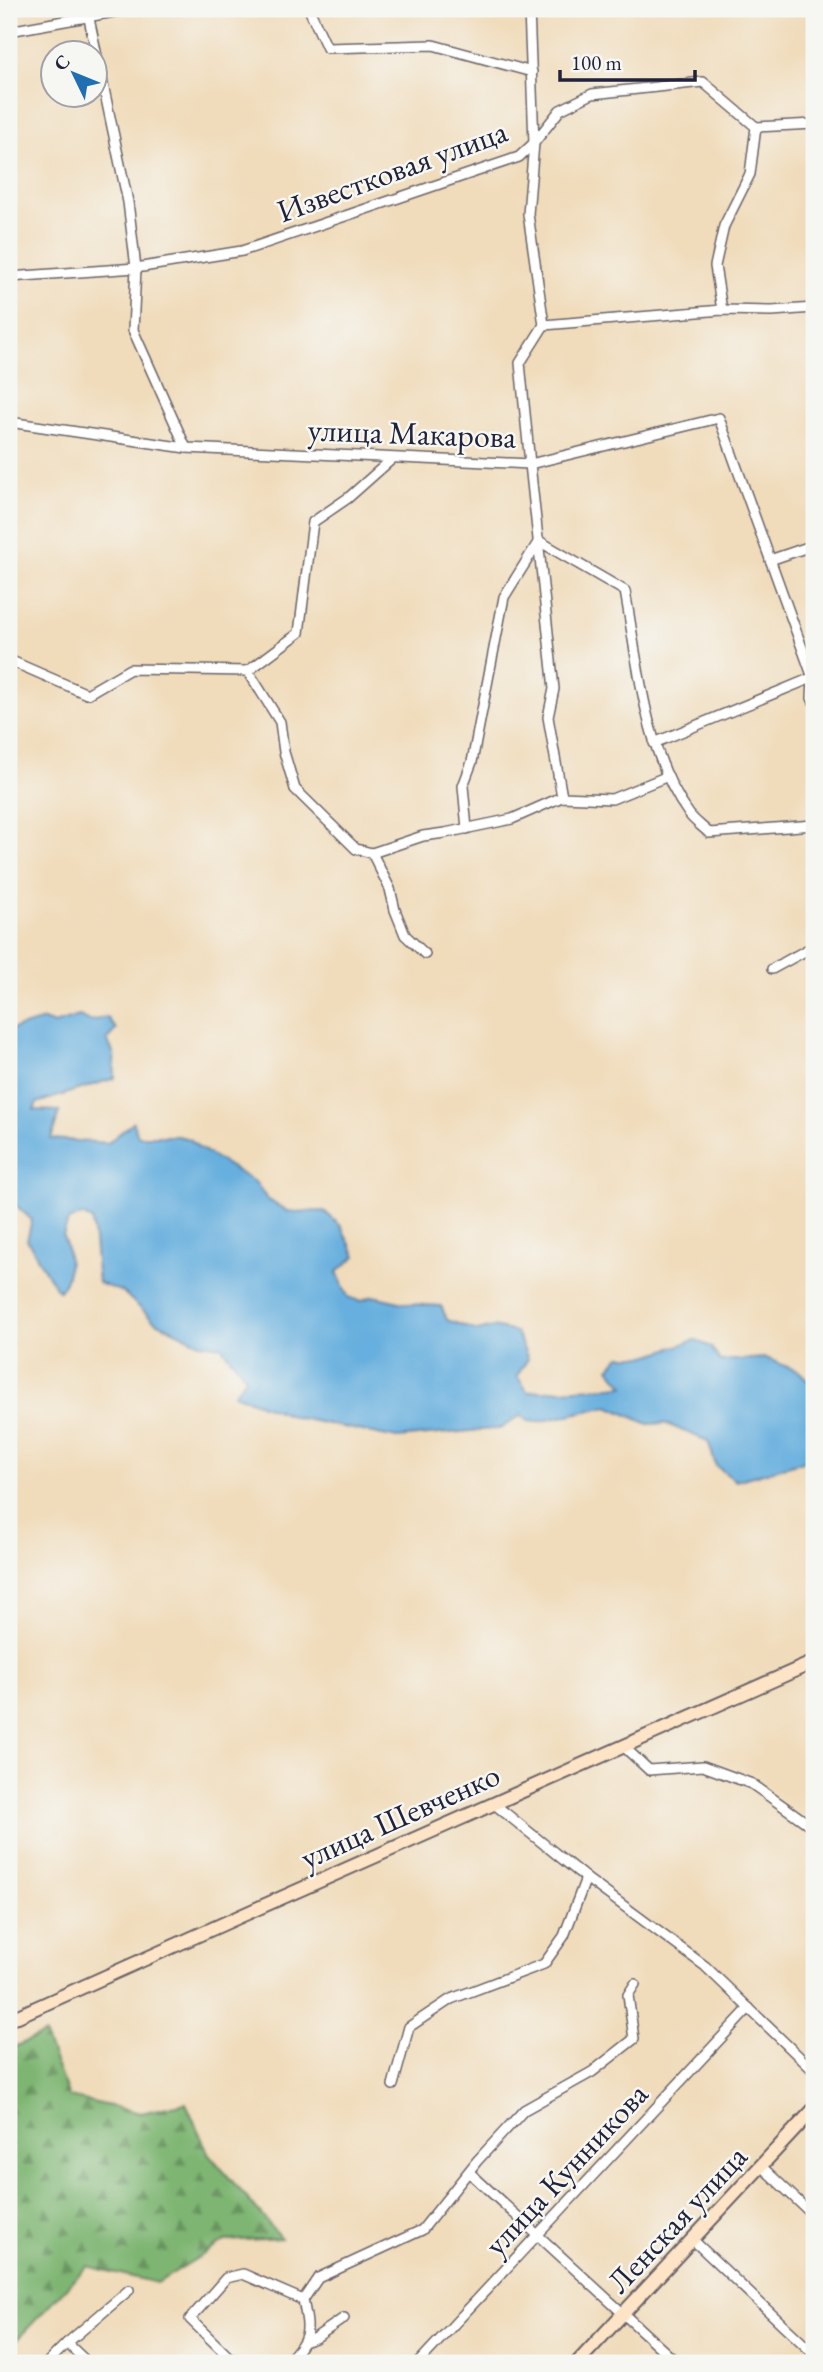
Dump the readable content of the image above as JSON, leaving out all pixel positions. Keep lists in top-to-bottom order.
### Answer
{
  "streets": {
    "street": [
      "Известковая улица",
      "улица Макарова",
      "улица Шевченко",
      "улица Кунникова",
      "Ленская улица"
    ]
  },
  "scale_bar": "100 m",
  "north": "top left"
}
